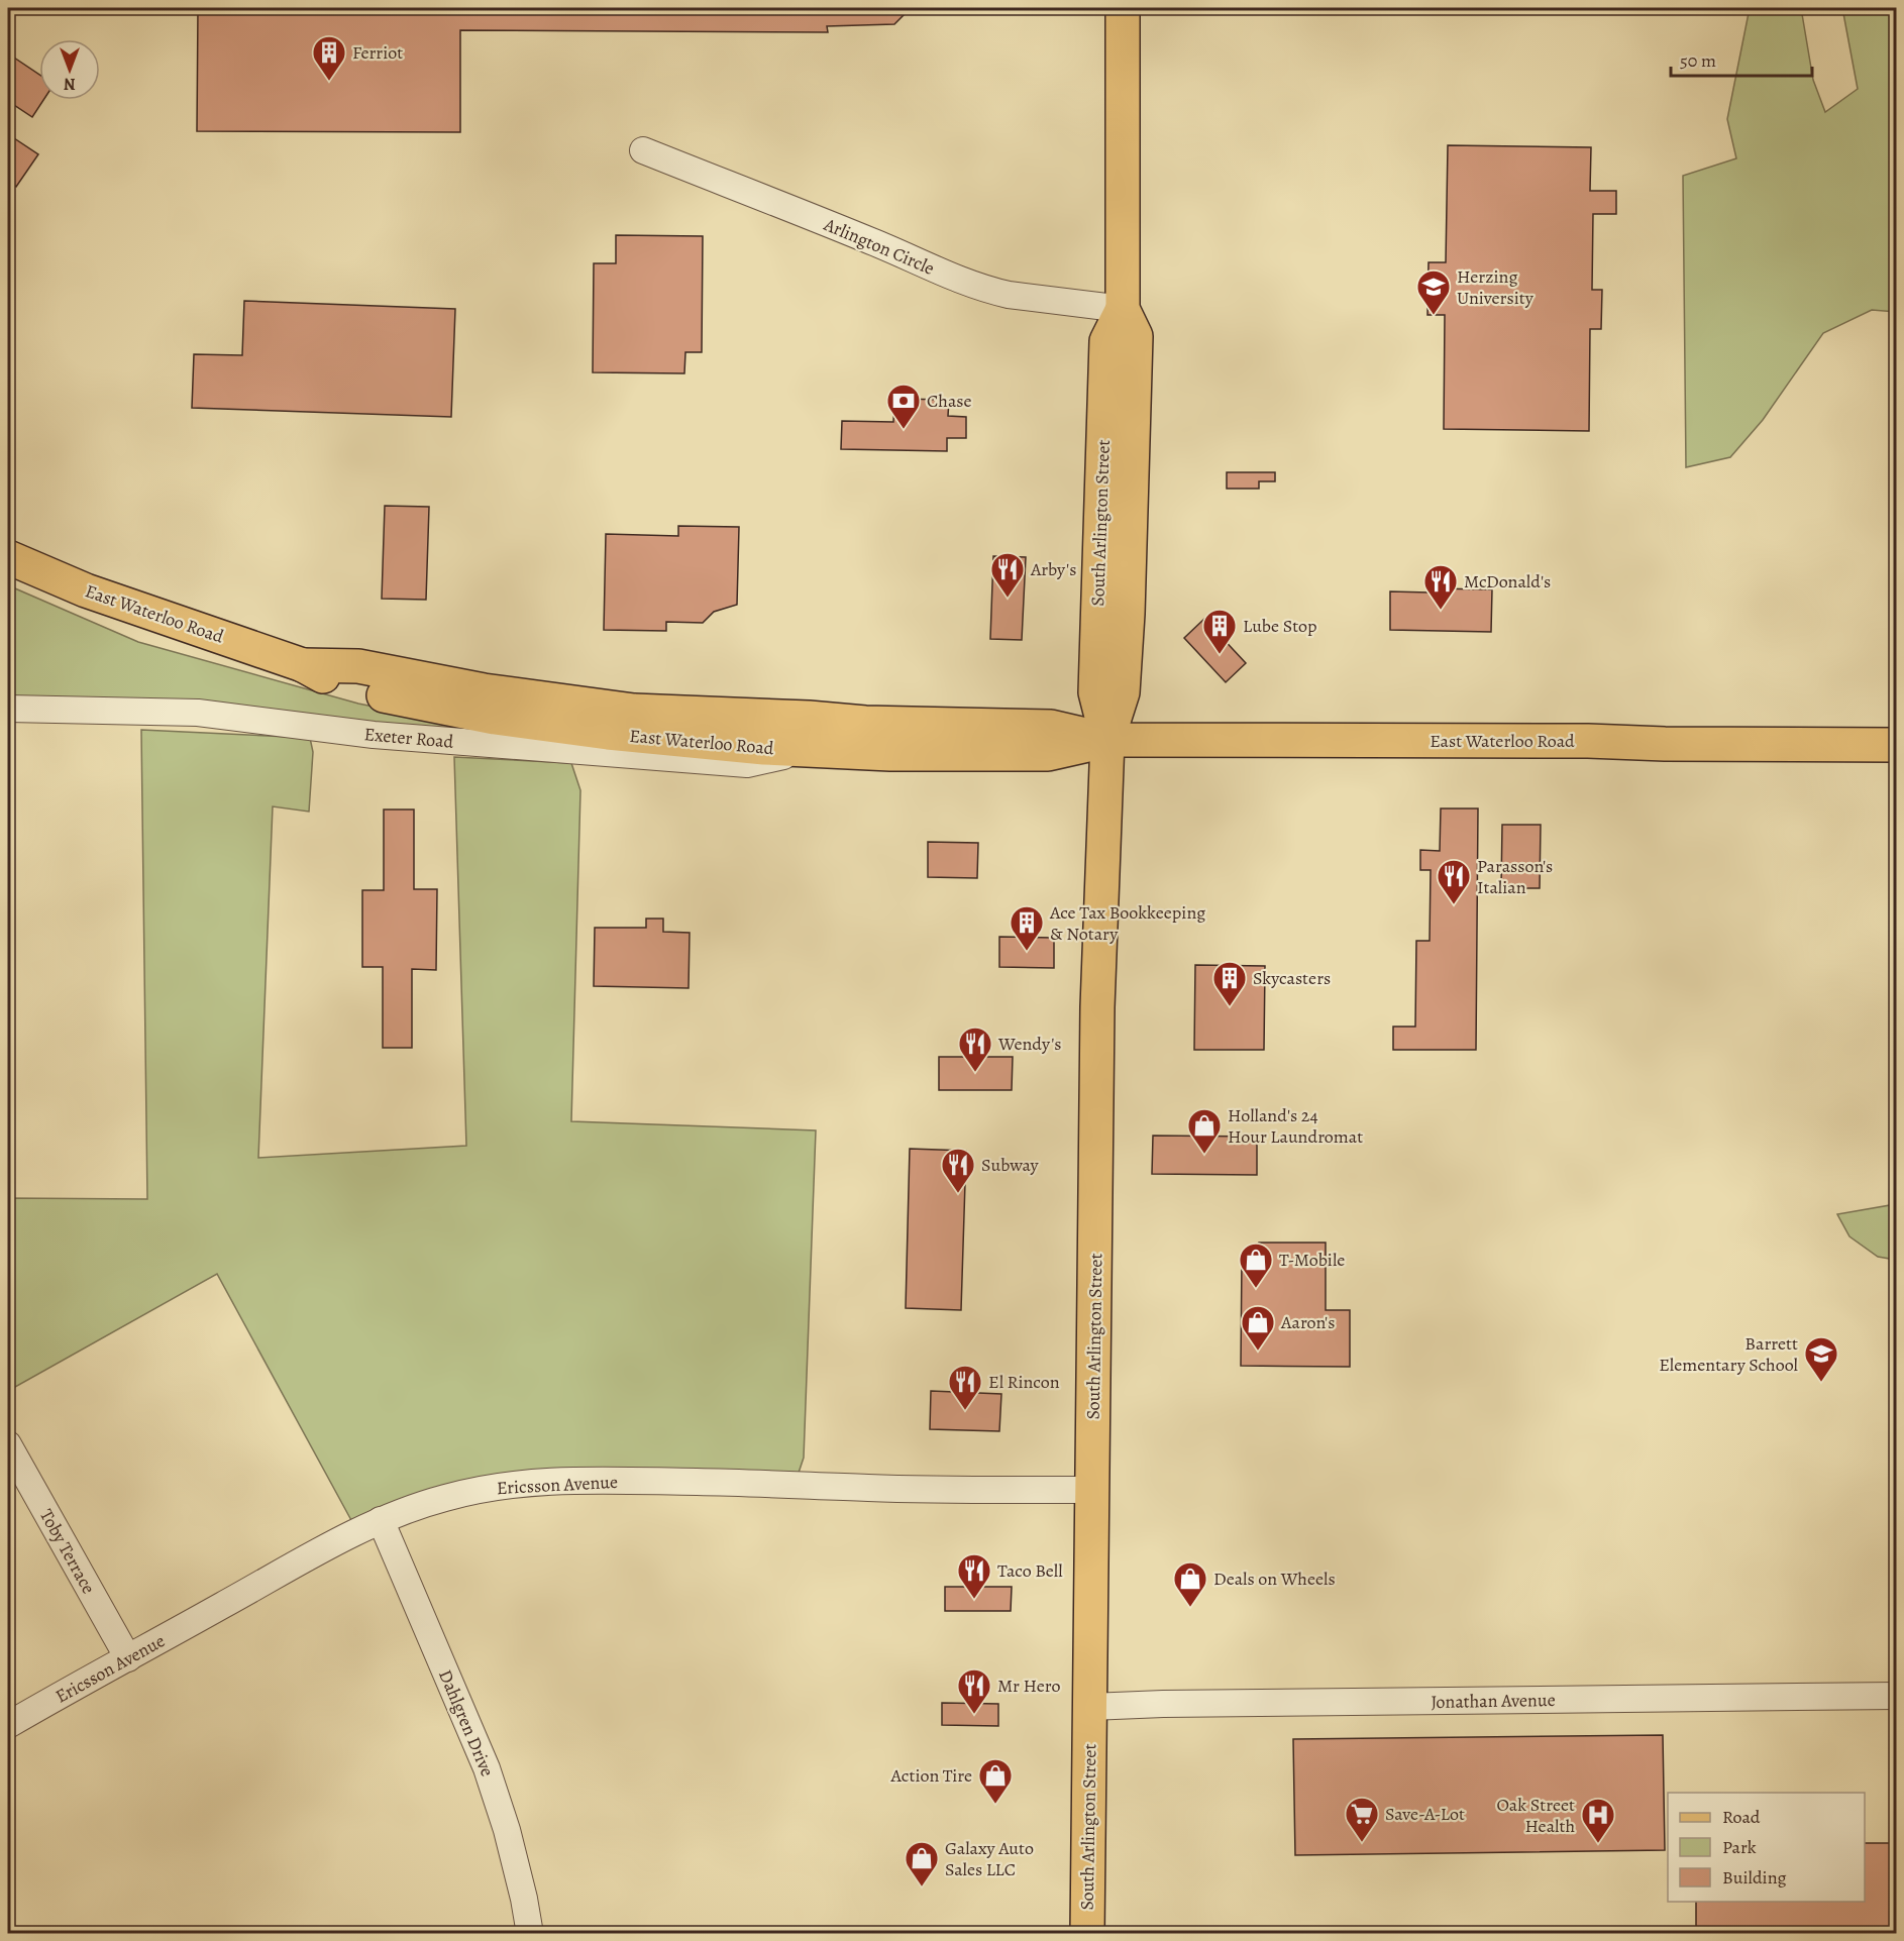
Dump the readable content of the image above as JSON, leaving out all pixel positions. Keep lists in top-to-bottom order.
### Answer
{
  "streets": {
    "main road": ["South Arlington Street", "East Waterloo Road"],
    "street": [
      "Arlington Circle",
      "Exeter Road",
      "Ericsson Avenue",
      "Toby Terrace",
      "Jonathan Avenue",
      "Dahlgren Drive"
    ]
  },
  "crossings": [
    ["Arlington Circle", "South Arlington Street"],
    ["South Arlington Street", "East Waterloo Road"],
    ["South Arlington Street", "Ericsson Avenue"],
    ["South Arlington Street", "Jonathan Avenue"],
    ["East Waterloo Road", "Exeter Road"],
    ["Ericsson Avenue", "Toby Terrace"],
    ["Ericsson Avenue", "Dahlgren Drive"]
  ],
  "places": {
    "building": [
      "Ferriot",
      "Lube Stop",
      "Ace Tax Bookkeeping & Notary",
      "Skycasters"
    ],
    "school or university": ["Herzing University", "Barrett Elementary School"],
    "bank": ["Chase"],
    "restaurant": [
      "Arby's",
      "McDonald's",
      "Parasson's Italian",
      "Wendy's",
      "Subway",
      "El Rincon",
      "Taco Bell",
      "Mr Hero"
    ],
    "shop": [
      "Holland's 24 Hour Laundromat",
      "T-Mobile",
      "Aaron's",
      "Deals on Wheels",
      "Action Tire",
      "Galaxy Auto Sales LLC"
    ],
    "supermarket": ["Save-A-Lot"],
    "hospital": ["Oak Street Health"]
  },
  "legend": ["Road", "Park", "Building"],
  "scale_bar": "50 m",
  "north": "bottom"
}
